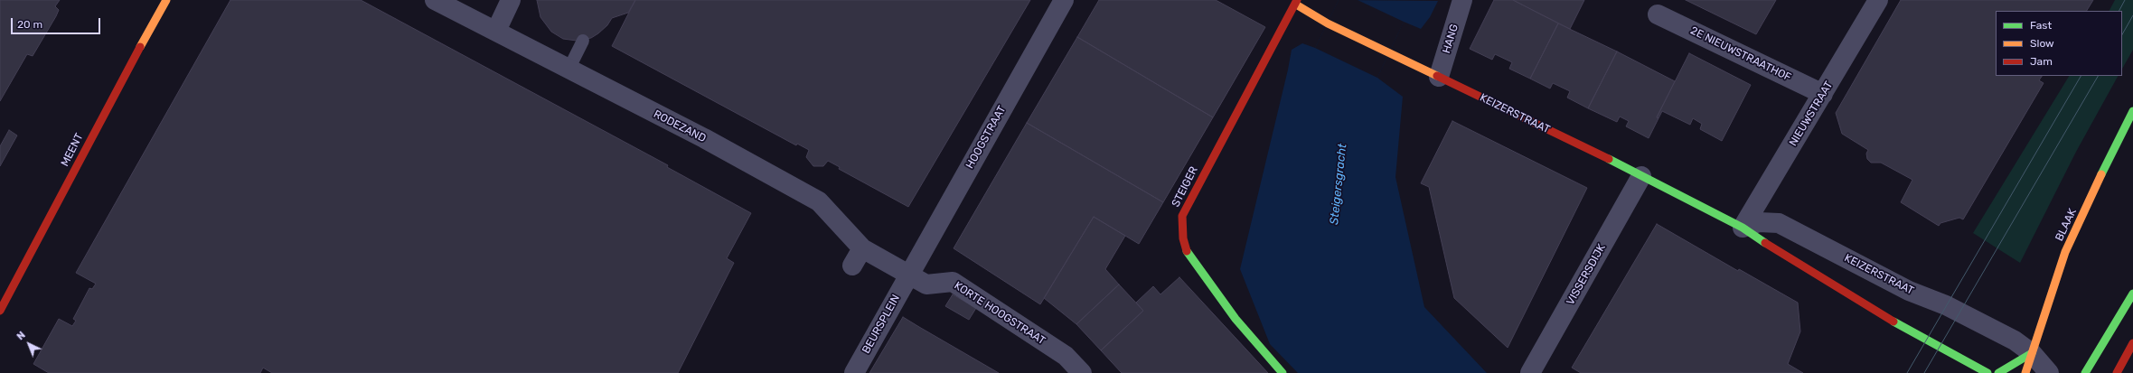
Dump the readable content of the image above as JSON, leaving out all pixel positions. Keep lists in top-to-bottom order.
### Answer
{
  "streets": {
    "street": [
      "HANG",
      "2E NIEUWSTRAATHOF",
      "KEIZERSTRAAT",
      "NIEUWSTRAAT",
      "RODEZAND",
      "HOOGSTRAAT",
      "MEENT",
      "STEIGER",
      "BLAAK",
      "VISSERSDIJK",
      "KORTE HOOGSTRAAT",
      "BEURSPLEIN"
    ]
  },
  "crossings": [
    ["HANG", "KEIZERSTRAAT"],
    ["2E NIEUWSTRAATHOF", "NIEUWSTRAAT"],
    ["KEIZERSTRAAT", "NIEUWSTRAAT"],
    ["KEIZERSTRAAT", "STEIGER"],
    ["KEIZERSTRAAT", "BLAAK"],
    ["KEIZERSTRAAT", "VISSERSDIJK"],
    ["RODEZAND", "HOOGSTRAAT"],
    ["RODEZAND", "KORTE HOOGSTRAAT"],
    ["RODEZAND", "BEURSPLEIN"],
    ["HOOGSTRAAT", "KORTE HOOGSTRAAT"],
    ["HOOGSTRAAT", "BEURSPLEIN"],
    ["KORTE HOOGSTRAAT", "BEURSPLEIN"]
  ],
  "water": ["Steigersgracht"],
  "legend": ["Fast", "Slow", "Jam"],
  "scale_bar": "20 m",
  "north": "top left"
}
